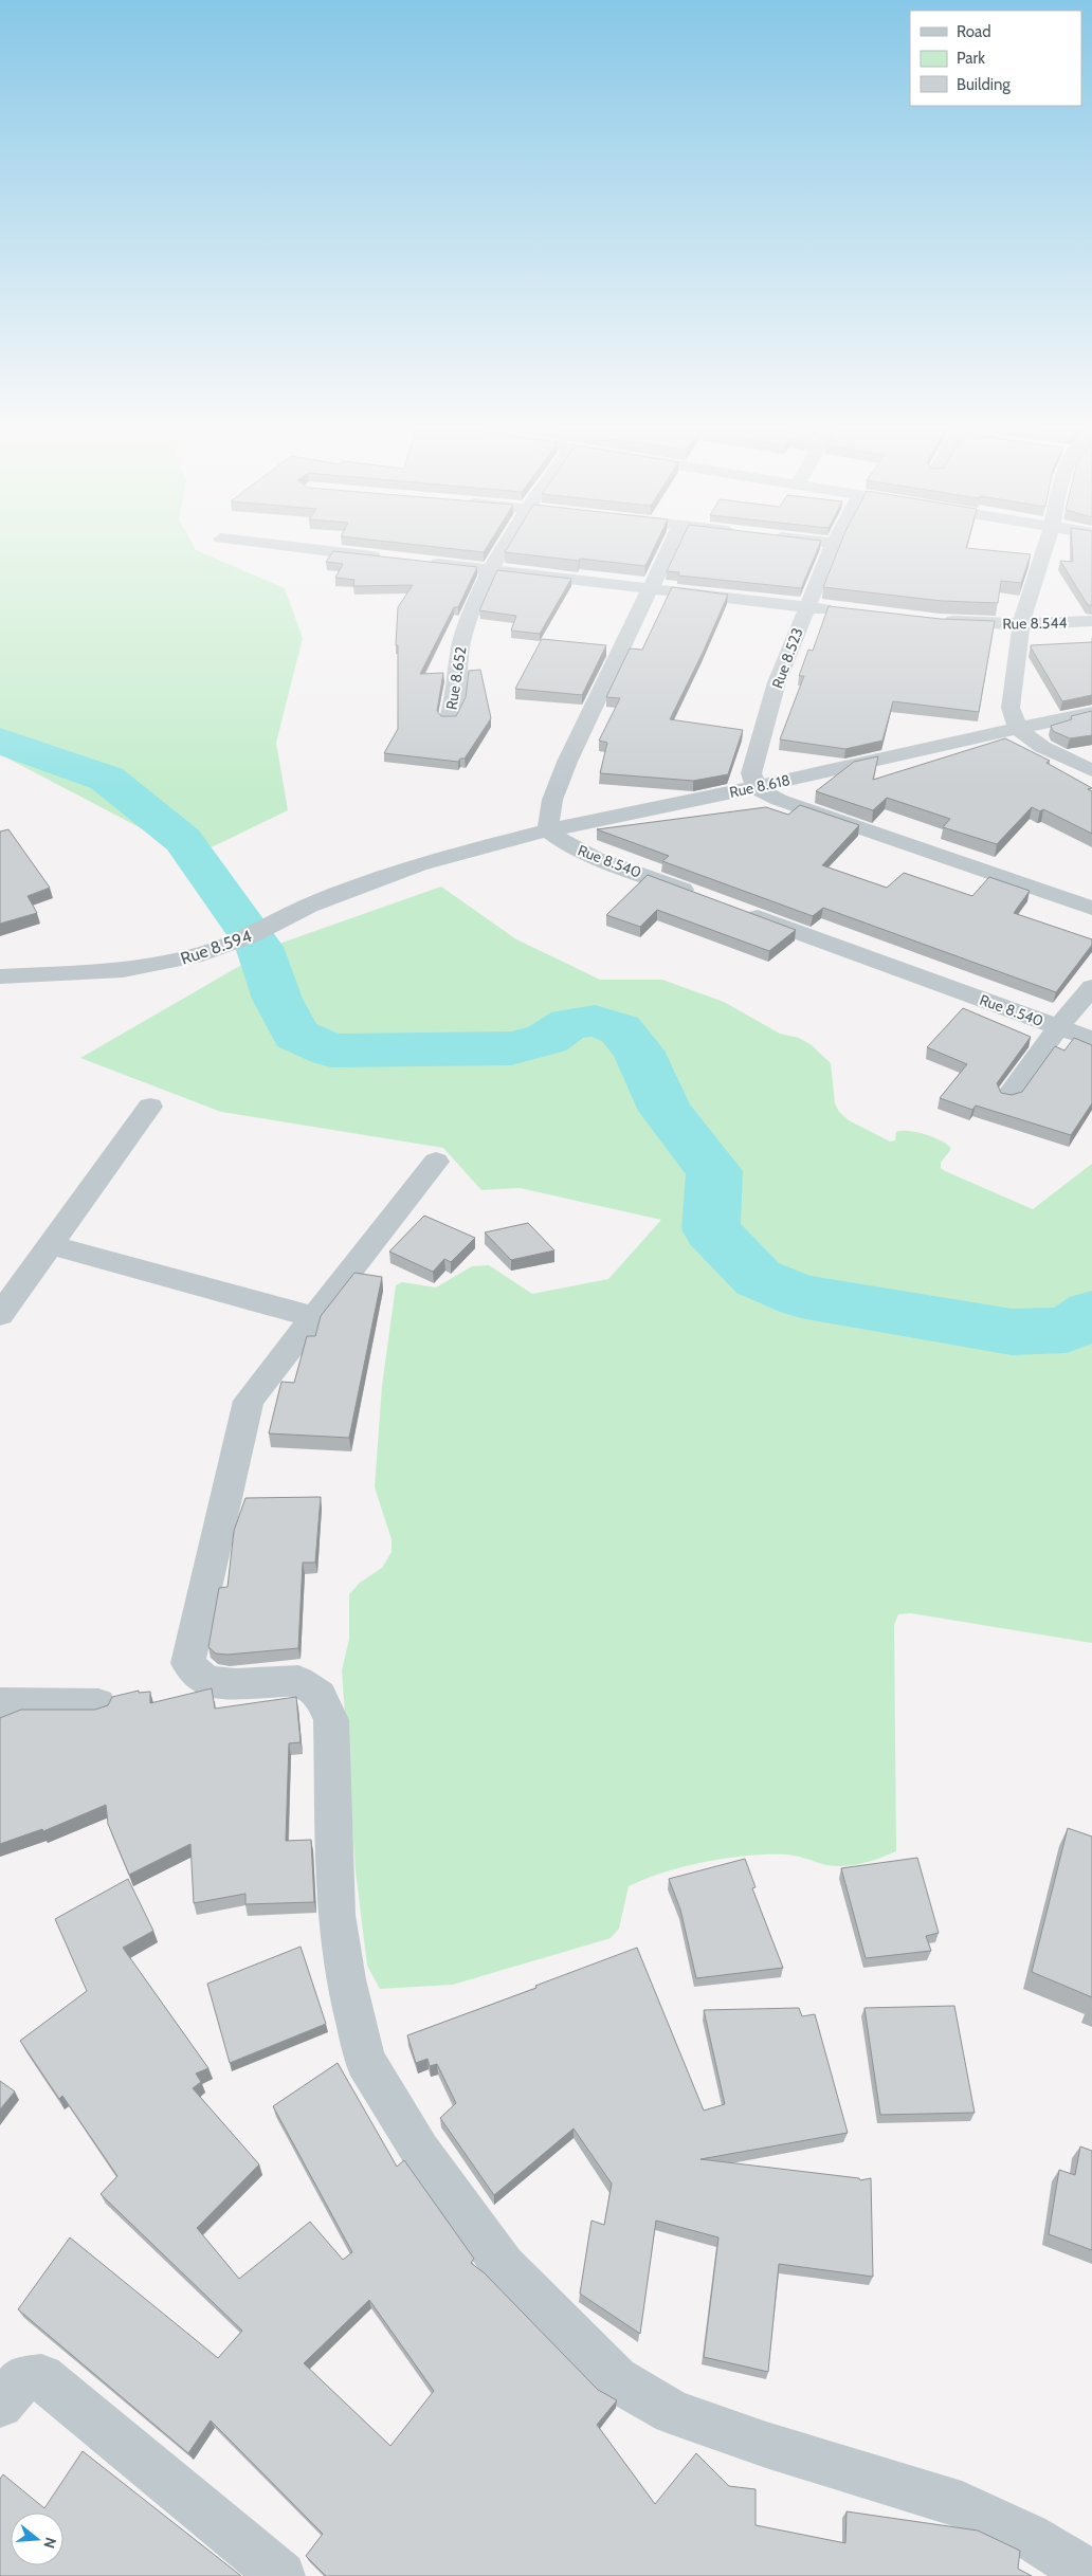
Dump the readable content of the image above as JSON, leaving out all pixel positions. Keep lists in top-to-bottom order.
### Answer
{
  "streets": {
    "street": [
      "Rue 8.544",
      "Rue 8.523",
      "Rue 8.652",
      "Rue 8.618",
      "Rue 8.540",
      "Rue 8.594"
    ]
  },
  "crossings": [
    ["Rue 8.523", "Rue 8.618"],
    ["Rue 8.618", "Rue 8.540"],
    ["Rue 8.618", "Rue 8.594"]
  ],
  "legend": ["Road", "Park", "Building"],
  "north": "right"
}
